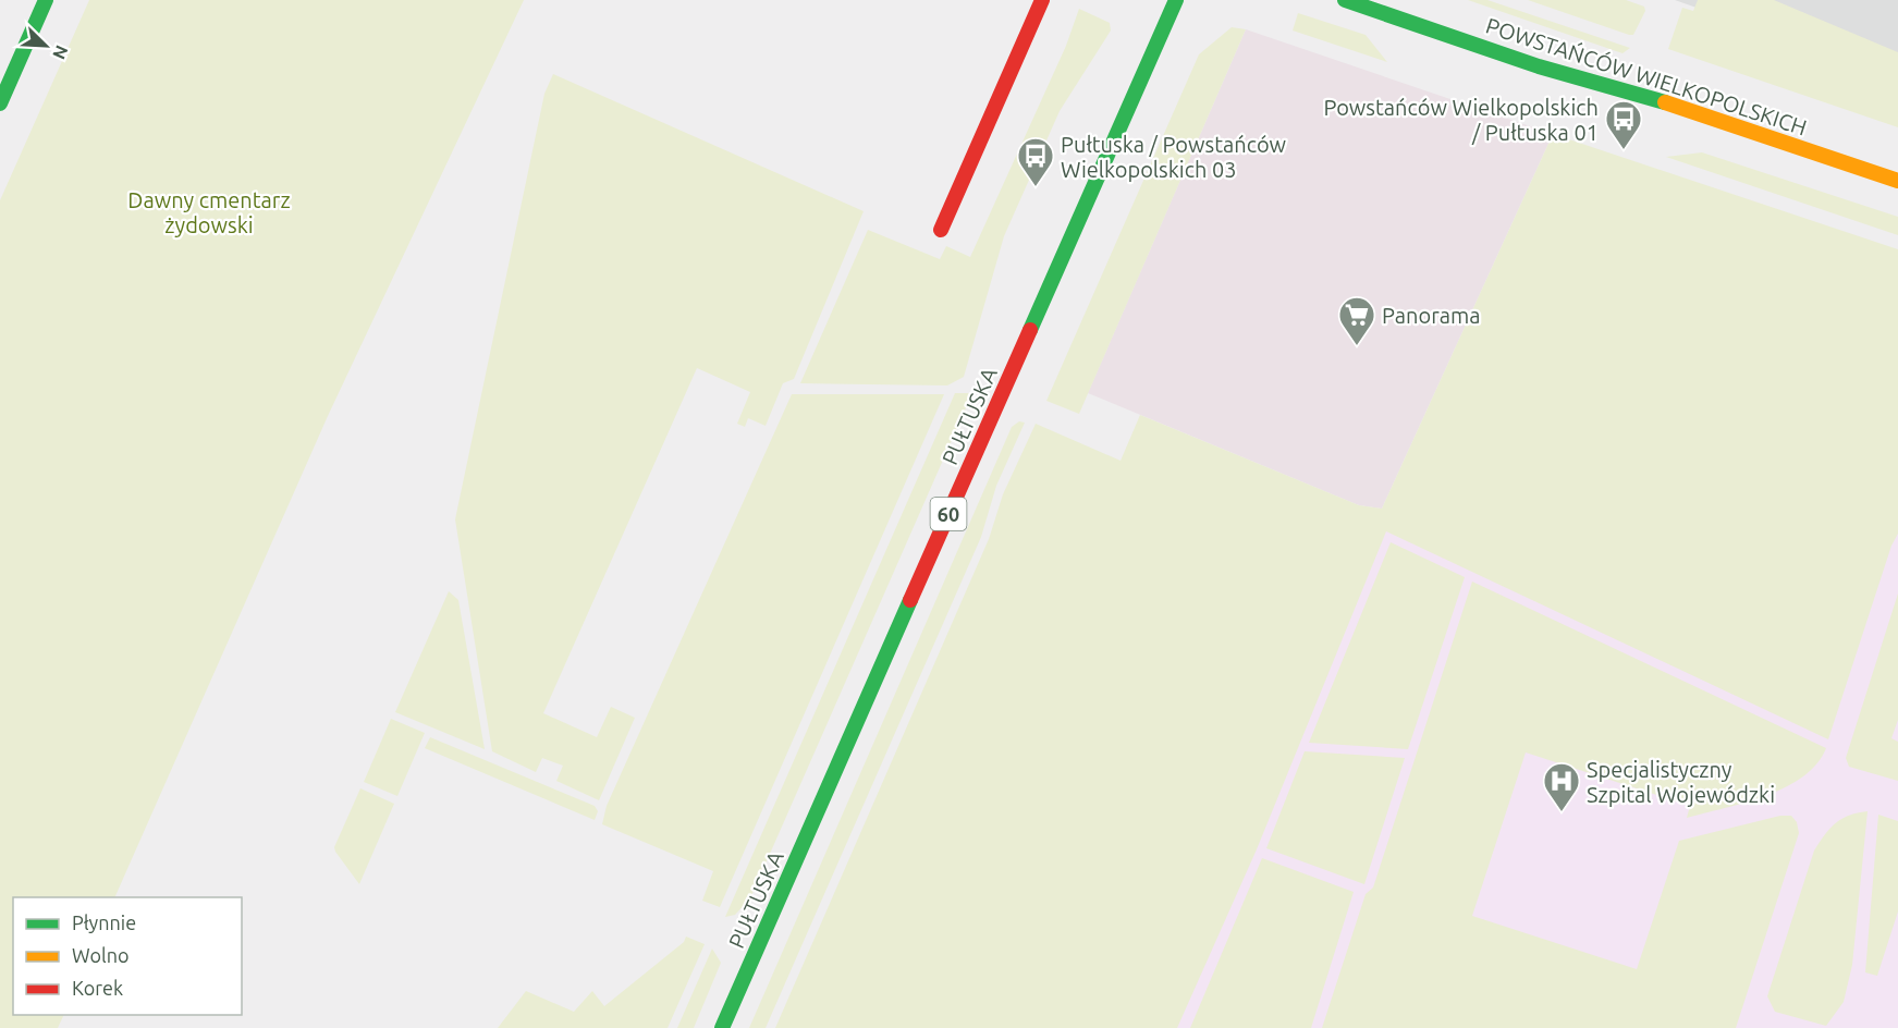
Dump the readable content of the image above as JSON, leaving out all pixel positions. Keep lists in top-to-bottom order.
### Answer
{
  "streets": {
    "main road": ["POWSTAŃCÓW WIELKOPOLSKICH", "PUŁTUSKA", "60"]
  },
  "parks": ["Dawny cmentarz żydowski"],
  "places": {
    "bus stop": ["Powstańców Wielkopolskich / Pułtuska 01", "Pułtuska / Powstańców Wielkopolskich 03"],
    "supermarket": ["Panorama"],
    "hospital": ["Specjalistyczny Szpital Wojewódzki"]
  },
  "legend": ["Płynnie", "Wolno", "Korek"],
  "north": "bottom right"
}
